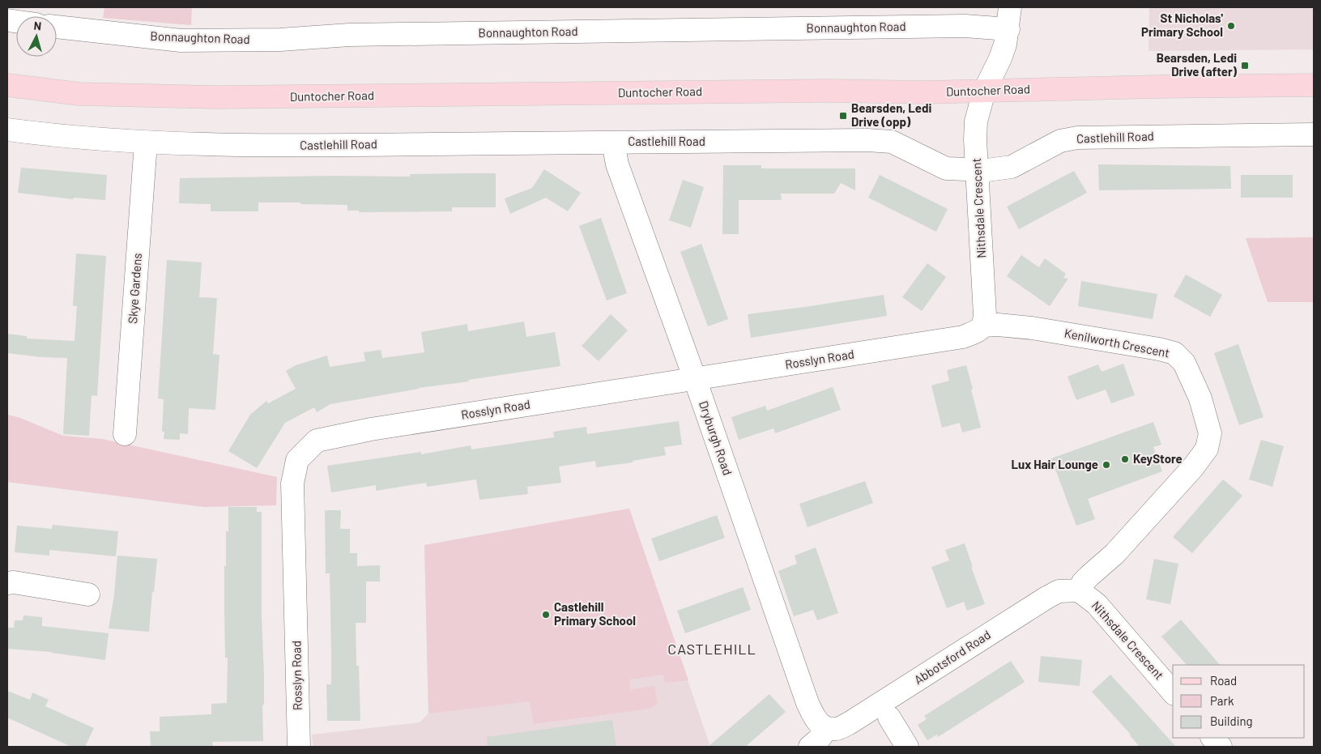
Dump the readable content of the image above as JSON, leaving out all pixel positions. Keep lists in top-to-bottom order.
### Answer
{
  "streets": {
    "main road": ["Duntocher Road"],
    "street": [
      "Bonnaughton Road",
      "Castlehill Road",
      "Nithsdale Crescent",
      "Skye Gardens",
      "Kenilworth Crescent",
      "Rosslyn Road",
      "Dryburgh Road",
      "Abbotsford Road"
    ]
  },
  "crossings": [
    ["Bonnaughton Road", "Nithsdale Crescent"],
    ["Duntocher Road", "Nithsdale Crescent"],
    ["Castlehill Road", "Nithsdale Crescent"],
    ["Castlehill Road", "Skye Gardens"],
    ["Castlehill Road", "Dryburgh Road"],
    ["Nithsdale Crescent", "Kenilworth Crescent"],
    ["Nithsdale Crescent", "Rosslyn Road"],
    ["Nithsdale Crescent", "Abbotsford Road"],
    ["Kenilworth Crescent", "Rosslyn Road"],
    ["Kenilworth Crescent", "Abbotsford Road"],
    ["Rosslyn Road", "Dryburgh Road"],
    ["Dryburgh Road", "Abbotsford Road"]
  ],
  "districts": ["CASTLEHILL"],
  "places": {
    "other": [
      "St Nicholas' Primary School",
      "KeyStore",
      "Lux Hair Lounge",
      "Castlehill Primary School"
    ],
    "transit": ["Bearsden, Ledi Drive (after)", "Bearsden, Ledi Drive (opp)"]
  },
  "legend": ["Road", "Park", "Building"],
  "north": "top"
}
